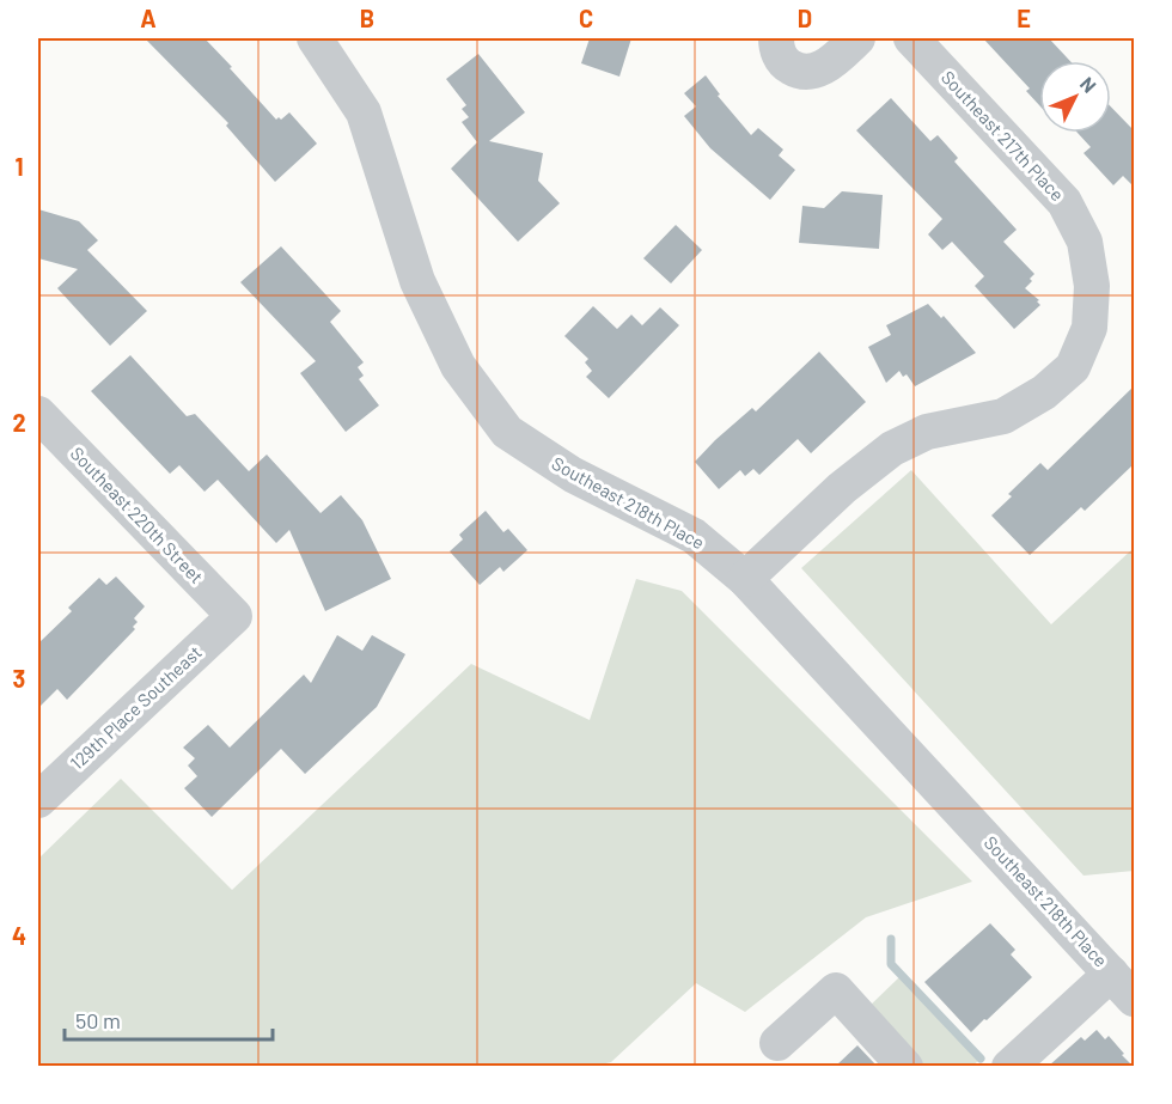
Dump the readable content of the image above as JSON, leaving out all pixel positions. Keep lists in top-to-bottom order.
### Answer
{
  "streets": {
    "street": [
      "Southeast 217th Place",
      "Southeast 218th Place",
      "Southeast 220th Street",
      "129th Place Southeast"
    ]
  },
  "crossings": [
    ["Southeast 217th Place", "Southeast 218th Place"],
    ["Southeast 220th Street", "129th Place Southeast"]
  ],
  "scale_bar": "50 m",
  "north": "top right",
  "grid": {
    "columns": [
      "A",
      "B",
      "C",
      "D",
      "E"
    ],
    "rows": [
      "1",
      "2",
      "3",
      "4"
    ]
  }
}
